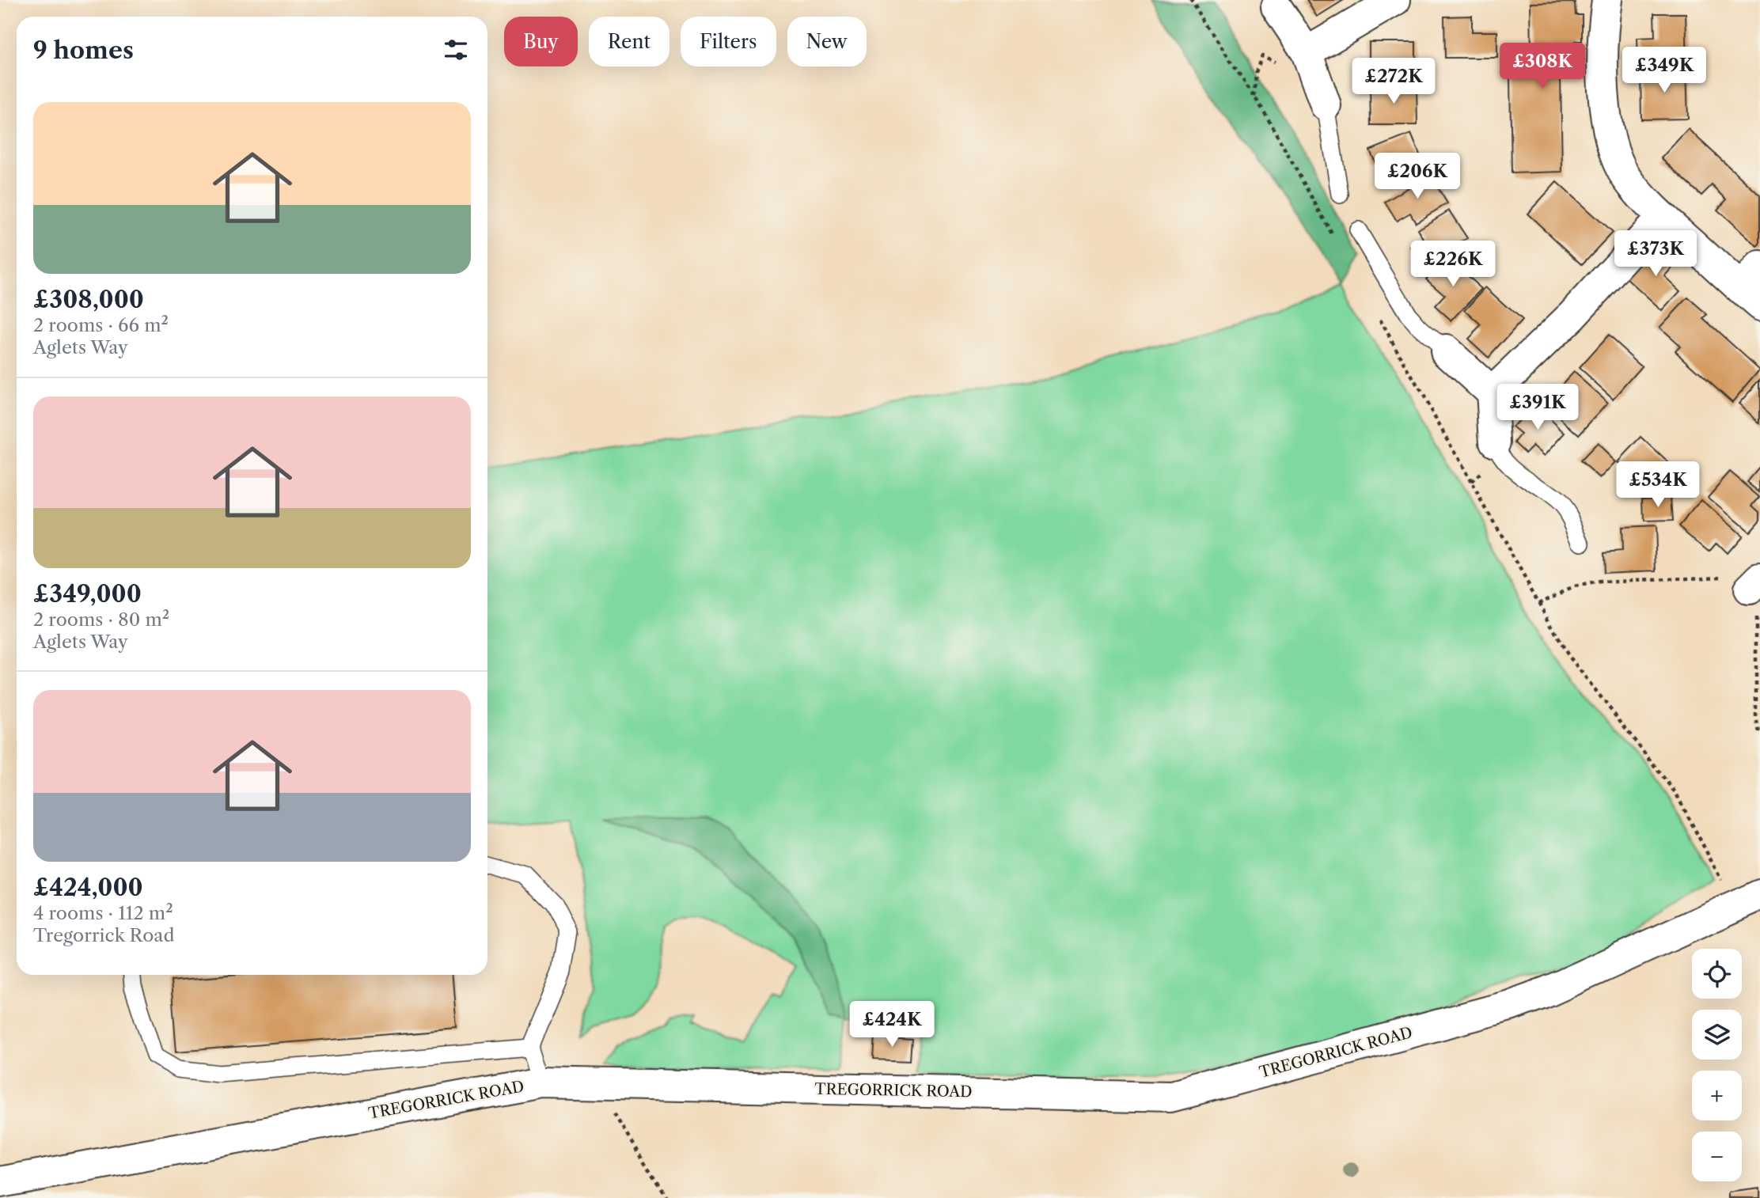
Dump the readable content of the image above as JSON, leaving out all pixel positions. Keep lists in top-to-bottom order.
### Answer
{
  "streets": {
    "street": ["TREGORRICK ROAD"]
  },
  "page": {
    "chip": [
      "Buy",
      "Rent",
      "Filters",
      "New"
    ],
    "heading": "9 homes",
    "price": [
      "£308K",
      "£349K",
      "£272K",
      "£206K",
      "£373K",
      "£226K",
      "£391K",
      "£534K",
      "£424K"
    ],
    "list": [
      {
        "name": "£308,000",
        "note": "2 rooms · 66 m² · Aglets Way"
      },
      {
        "name": "£349,000",
        "note": "2 rooms · 80 m² · Aglets Way"
      },
      {
        "name": "£424,000",
        "note": "4 rooms · 112 m² · Tregorrick Road"
      }
    ],
    "map_buttons": ["+", "−"]
  }
}
